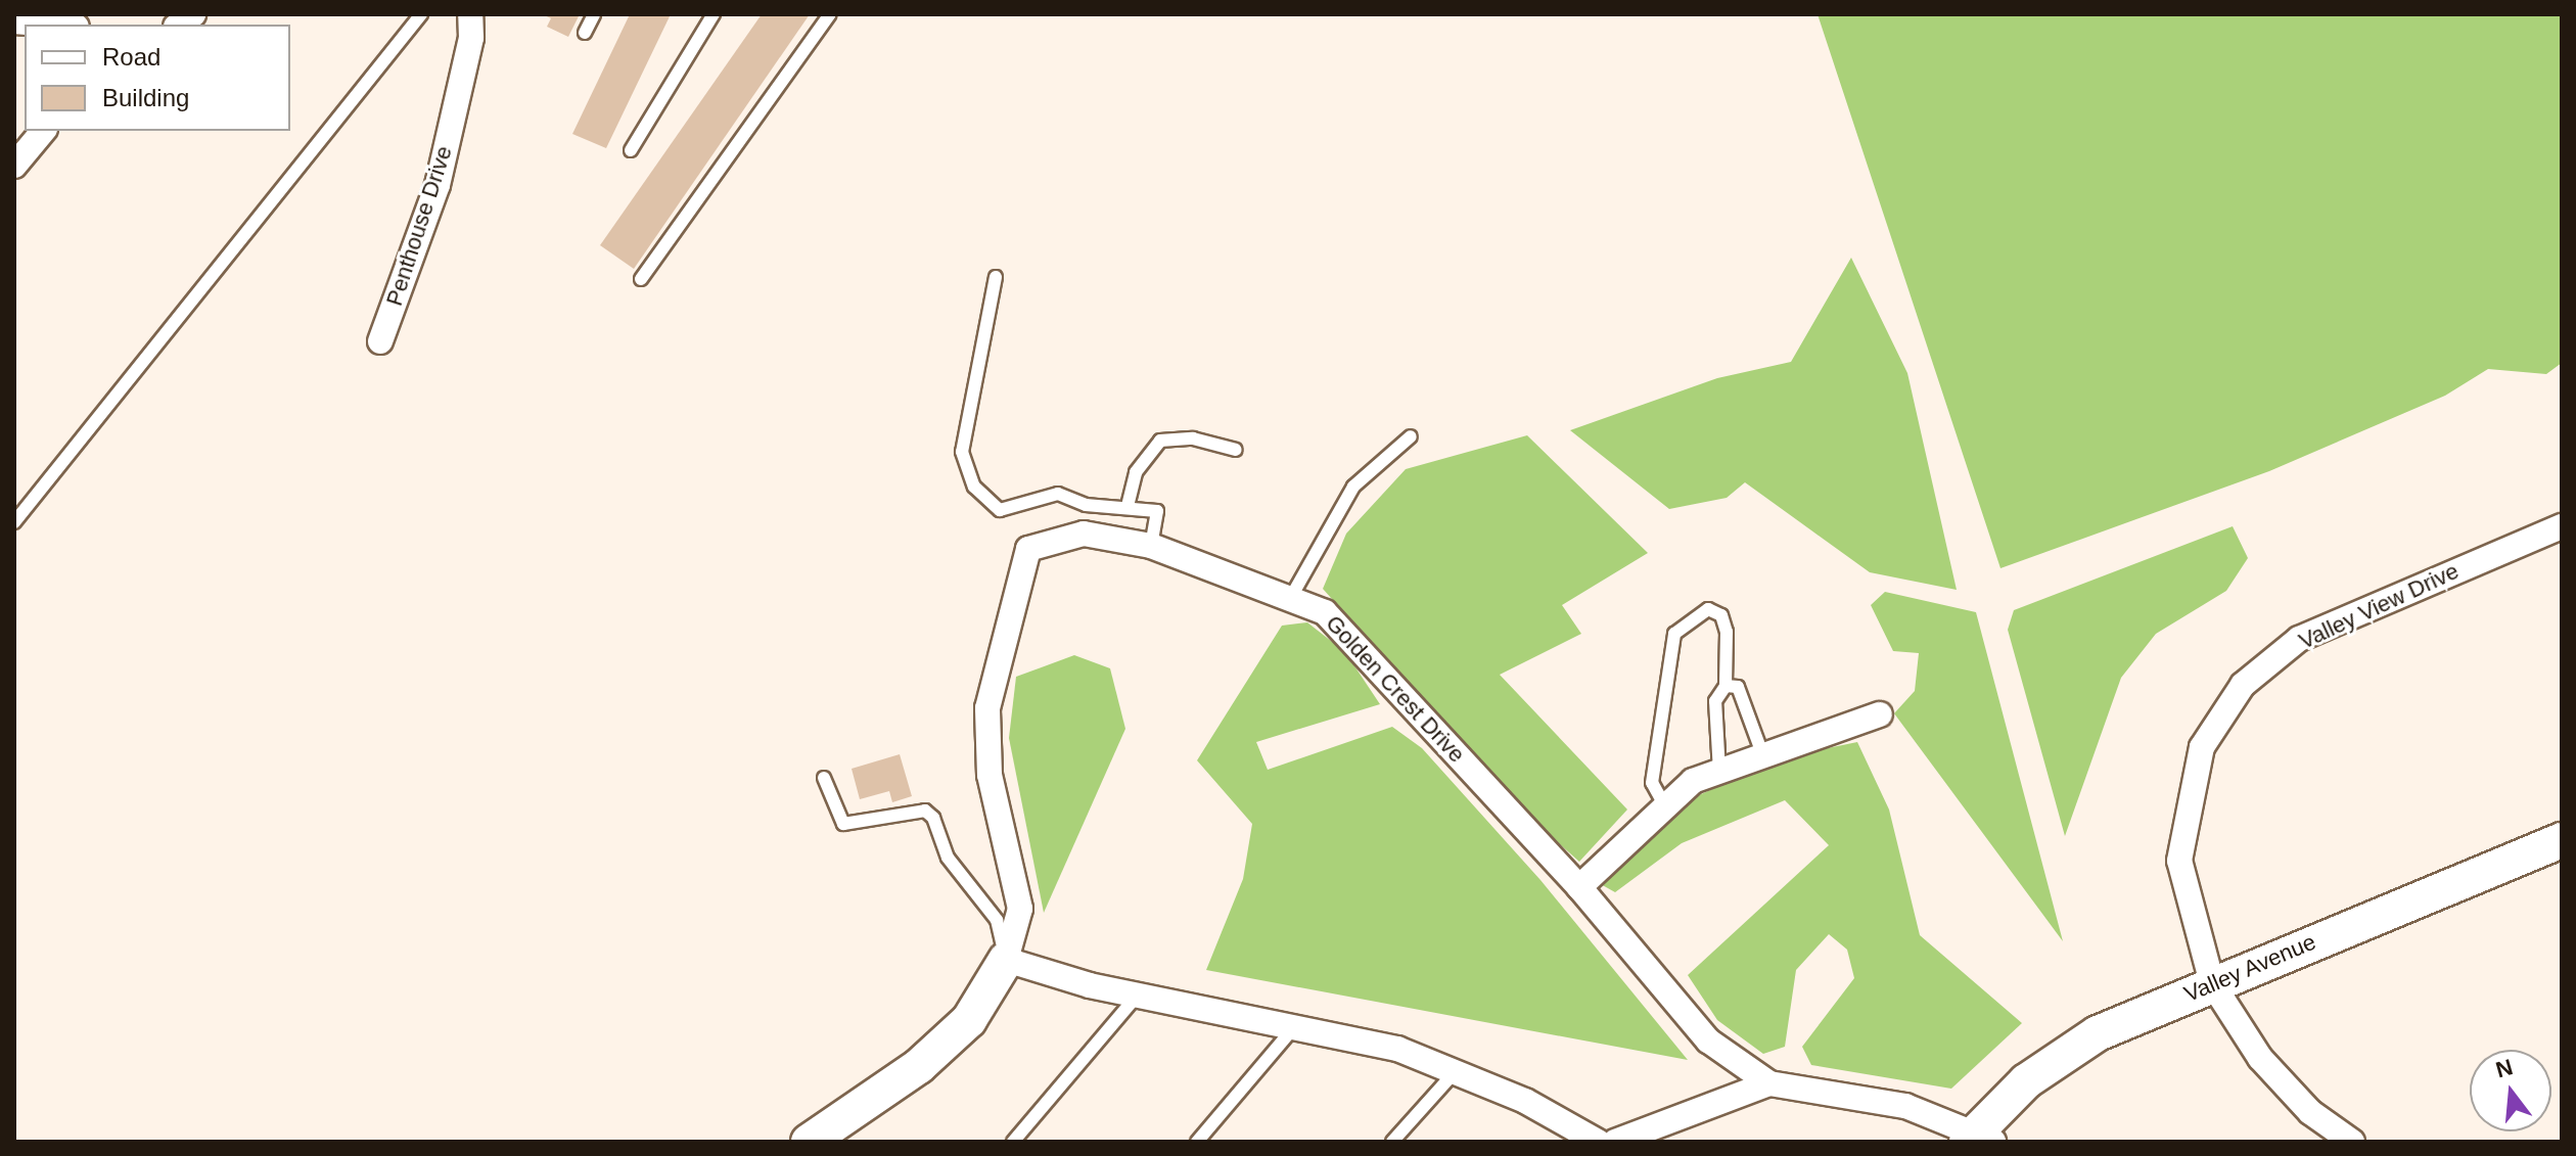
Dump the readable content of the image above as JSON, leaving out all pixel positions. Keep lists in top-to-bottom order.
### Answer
{
  "streets": {
    "main road": ["Valley Avenue"],
    "street": ["Penthouse Drive", "Valley View Drive", "Golden Crest Drive"]
  },
  "crossings": [
    ["Valley View Drive", "Valley Avenue"],
    ["Golden Crest Drive", "Valley Avenue"]
  ],
  "legend": ["Road", "Building"],
  "north": "top"
}
